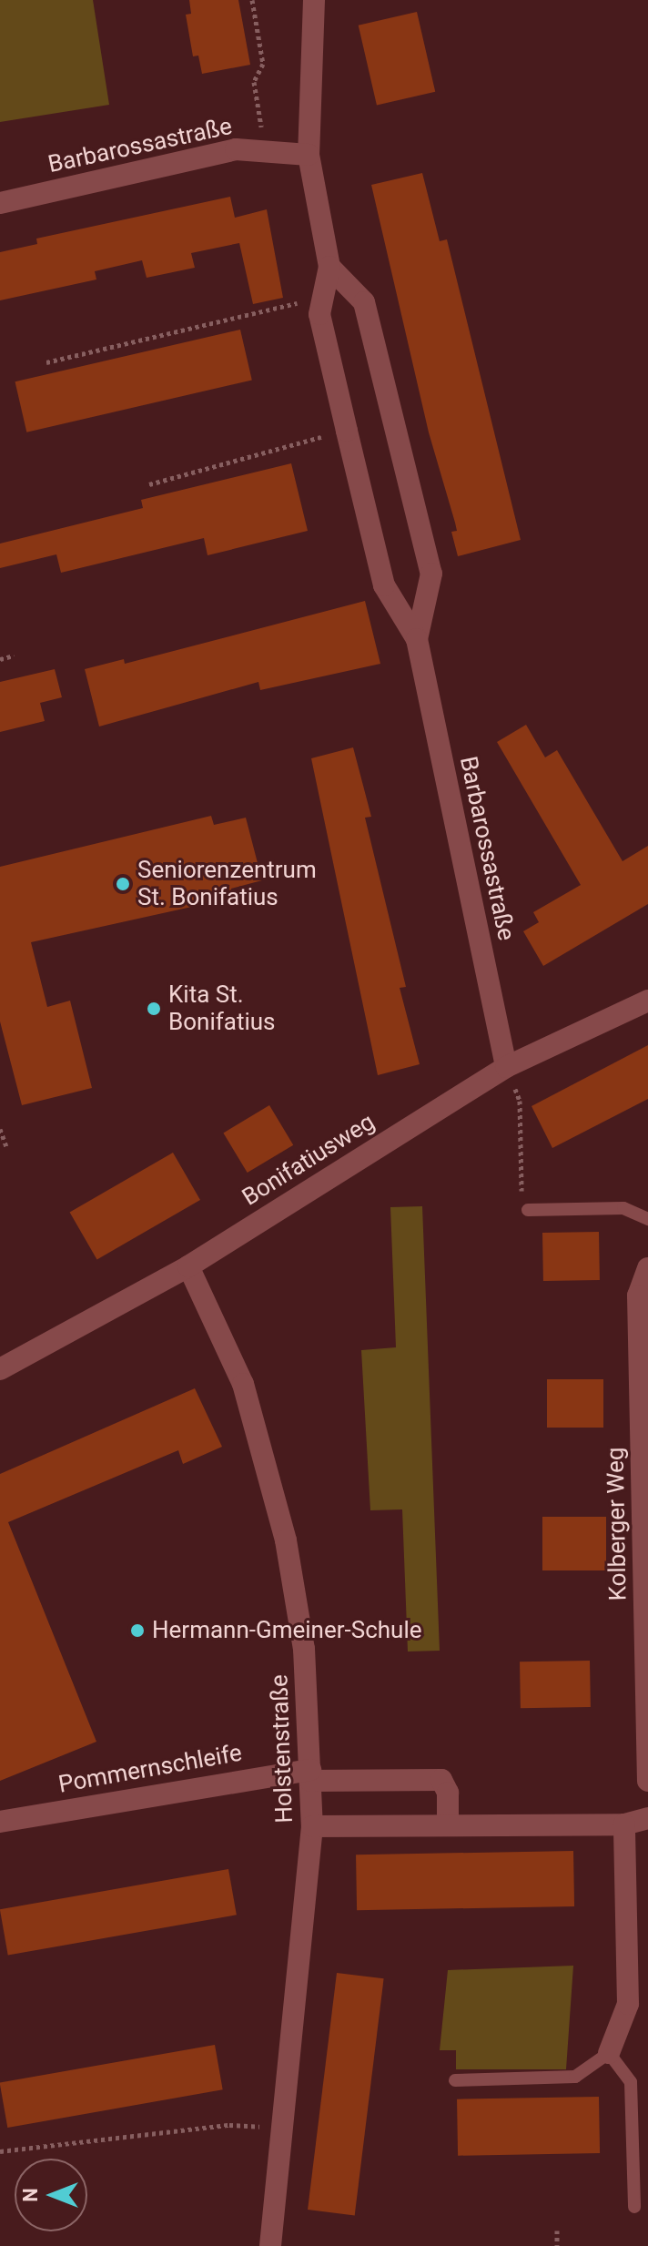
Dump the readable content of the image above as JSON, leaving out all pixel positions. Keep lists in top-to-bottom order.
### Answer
{
  "streets": {
    "street": [
      "Barbarossastraße",
      "Bonifatiusweg",
      "Kolberger Weg",
      "Holstenstraße",
      "Pommernschleife"
    ]
  },
  "crossings": [
    ["Barbarossastraße", "Bonifatiusweg"],
    ["Bonifatiusweg", "Holstenstraße"],
    ["Holstenstraße", "Pommernschleife"]
  ],
  "places": ["Seniorenzentrum St. Bonifatius", "Kita St. Bonifatius", "Hermann-Gmeiner-Schule"],
  "north": "left"
}
